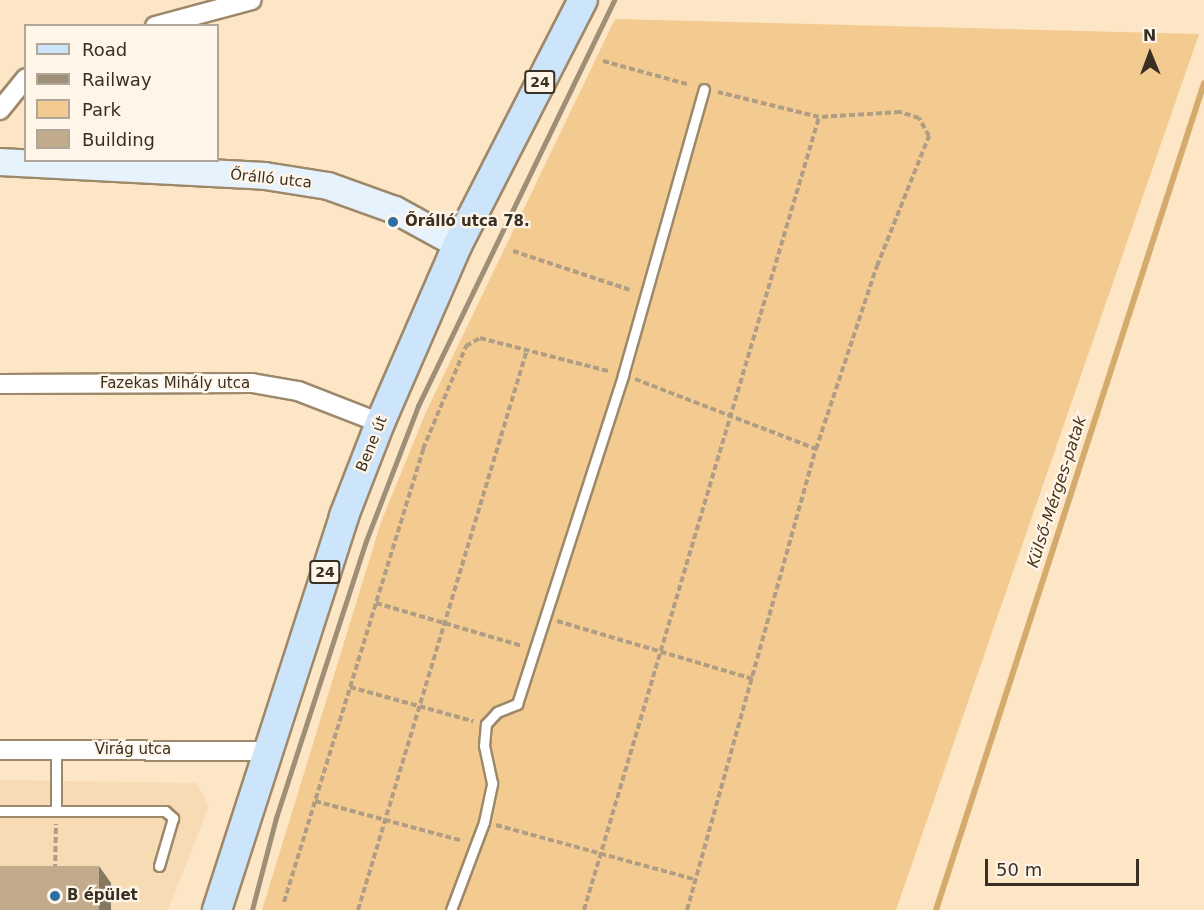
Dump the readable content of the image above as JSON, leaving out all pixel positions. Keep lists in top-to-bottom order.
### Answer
{
  "streets": {
    "main road": ["24", "Bene út"],
    "street": ["Őrálló utca", "Fazekas Mihály utca", "Virág utca"]
  },
  "crossings": [
    ["Őrálló utca", "Bene út"],
    ["Fazekas Mihály utca", "Bene út"],
    ["Bene út", "Virág utca"]
  ],
  "water": ["Külső-Mérges-patak"],
  "places": ["Őrálló utca 78.", "B épület"],
  "legend": [
    "Road",
    "Railway",
    "Park",
    "Building"
  ],
  "scale_bar": "50 m",
  "north": "top"
}
